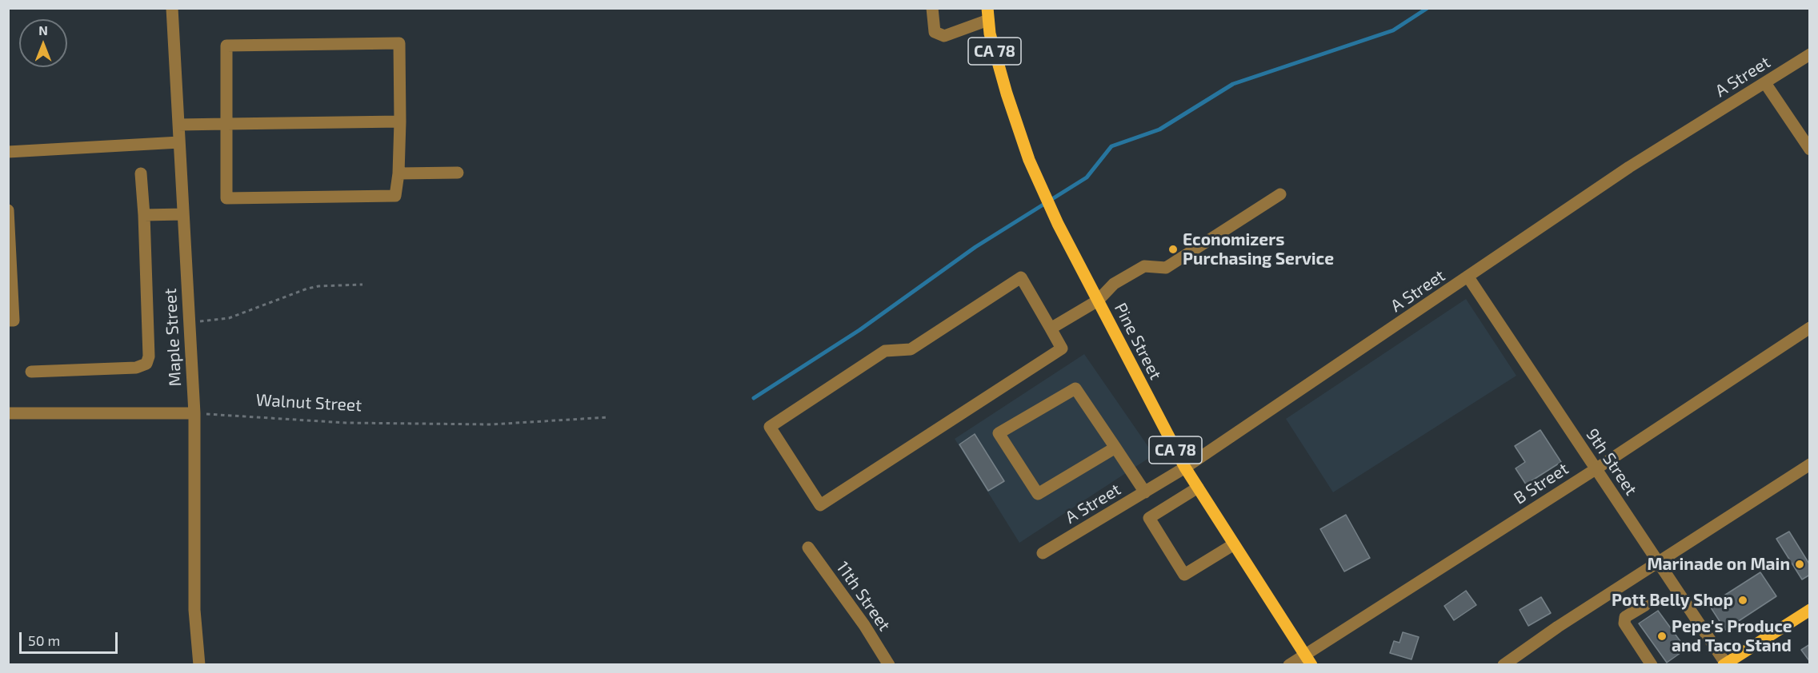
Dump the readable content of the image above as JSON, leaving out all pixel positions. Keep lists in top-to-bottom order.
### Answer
{
  "streets": {
    "main road": ["CA 78", "Pine Street"],
    "street": [
      "A Street",
      "Maple Street",
      "9th Street",
      "B Street",
      "11th Street"
    ],
    "path": ["Walnut Street"]
  },
  "crossings": [
    ["A Street", "Pine Street"],
    ["A Street", "9th Street"],
    ["Maple Street", "Walnut Street"],
    ["Pine Street", "B Street"],
    ["9th Street", "B Street"]
  ],
  "places": [
    "Economizers Purchasing Service",
    "Marinade on Main",
    "Pott Belly Shop",
    "Pepe's Produce and Taco Stand"
  ],
  "scale_bar": "50 m",
  "north": "top"
}
